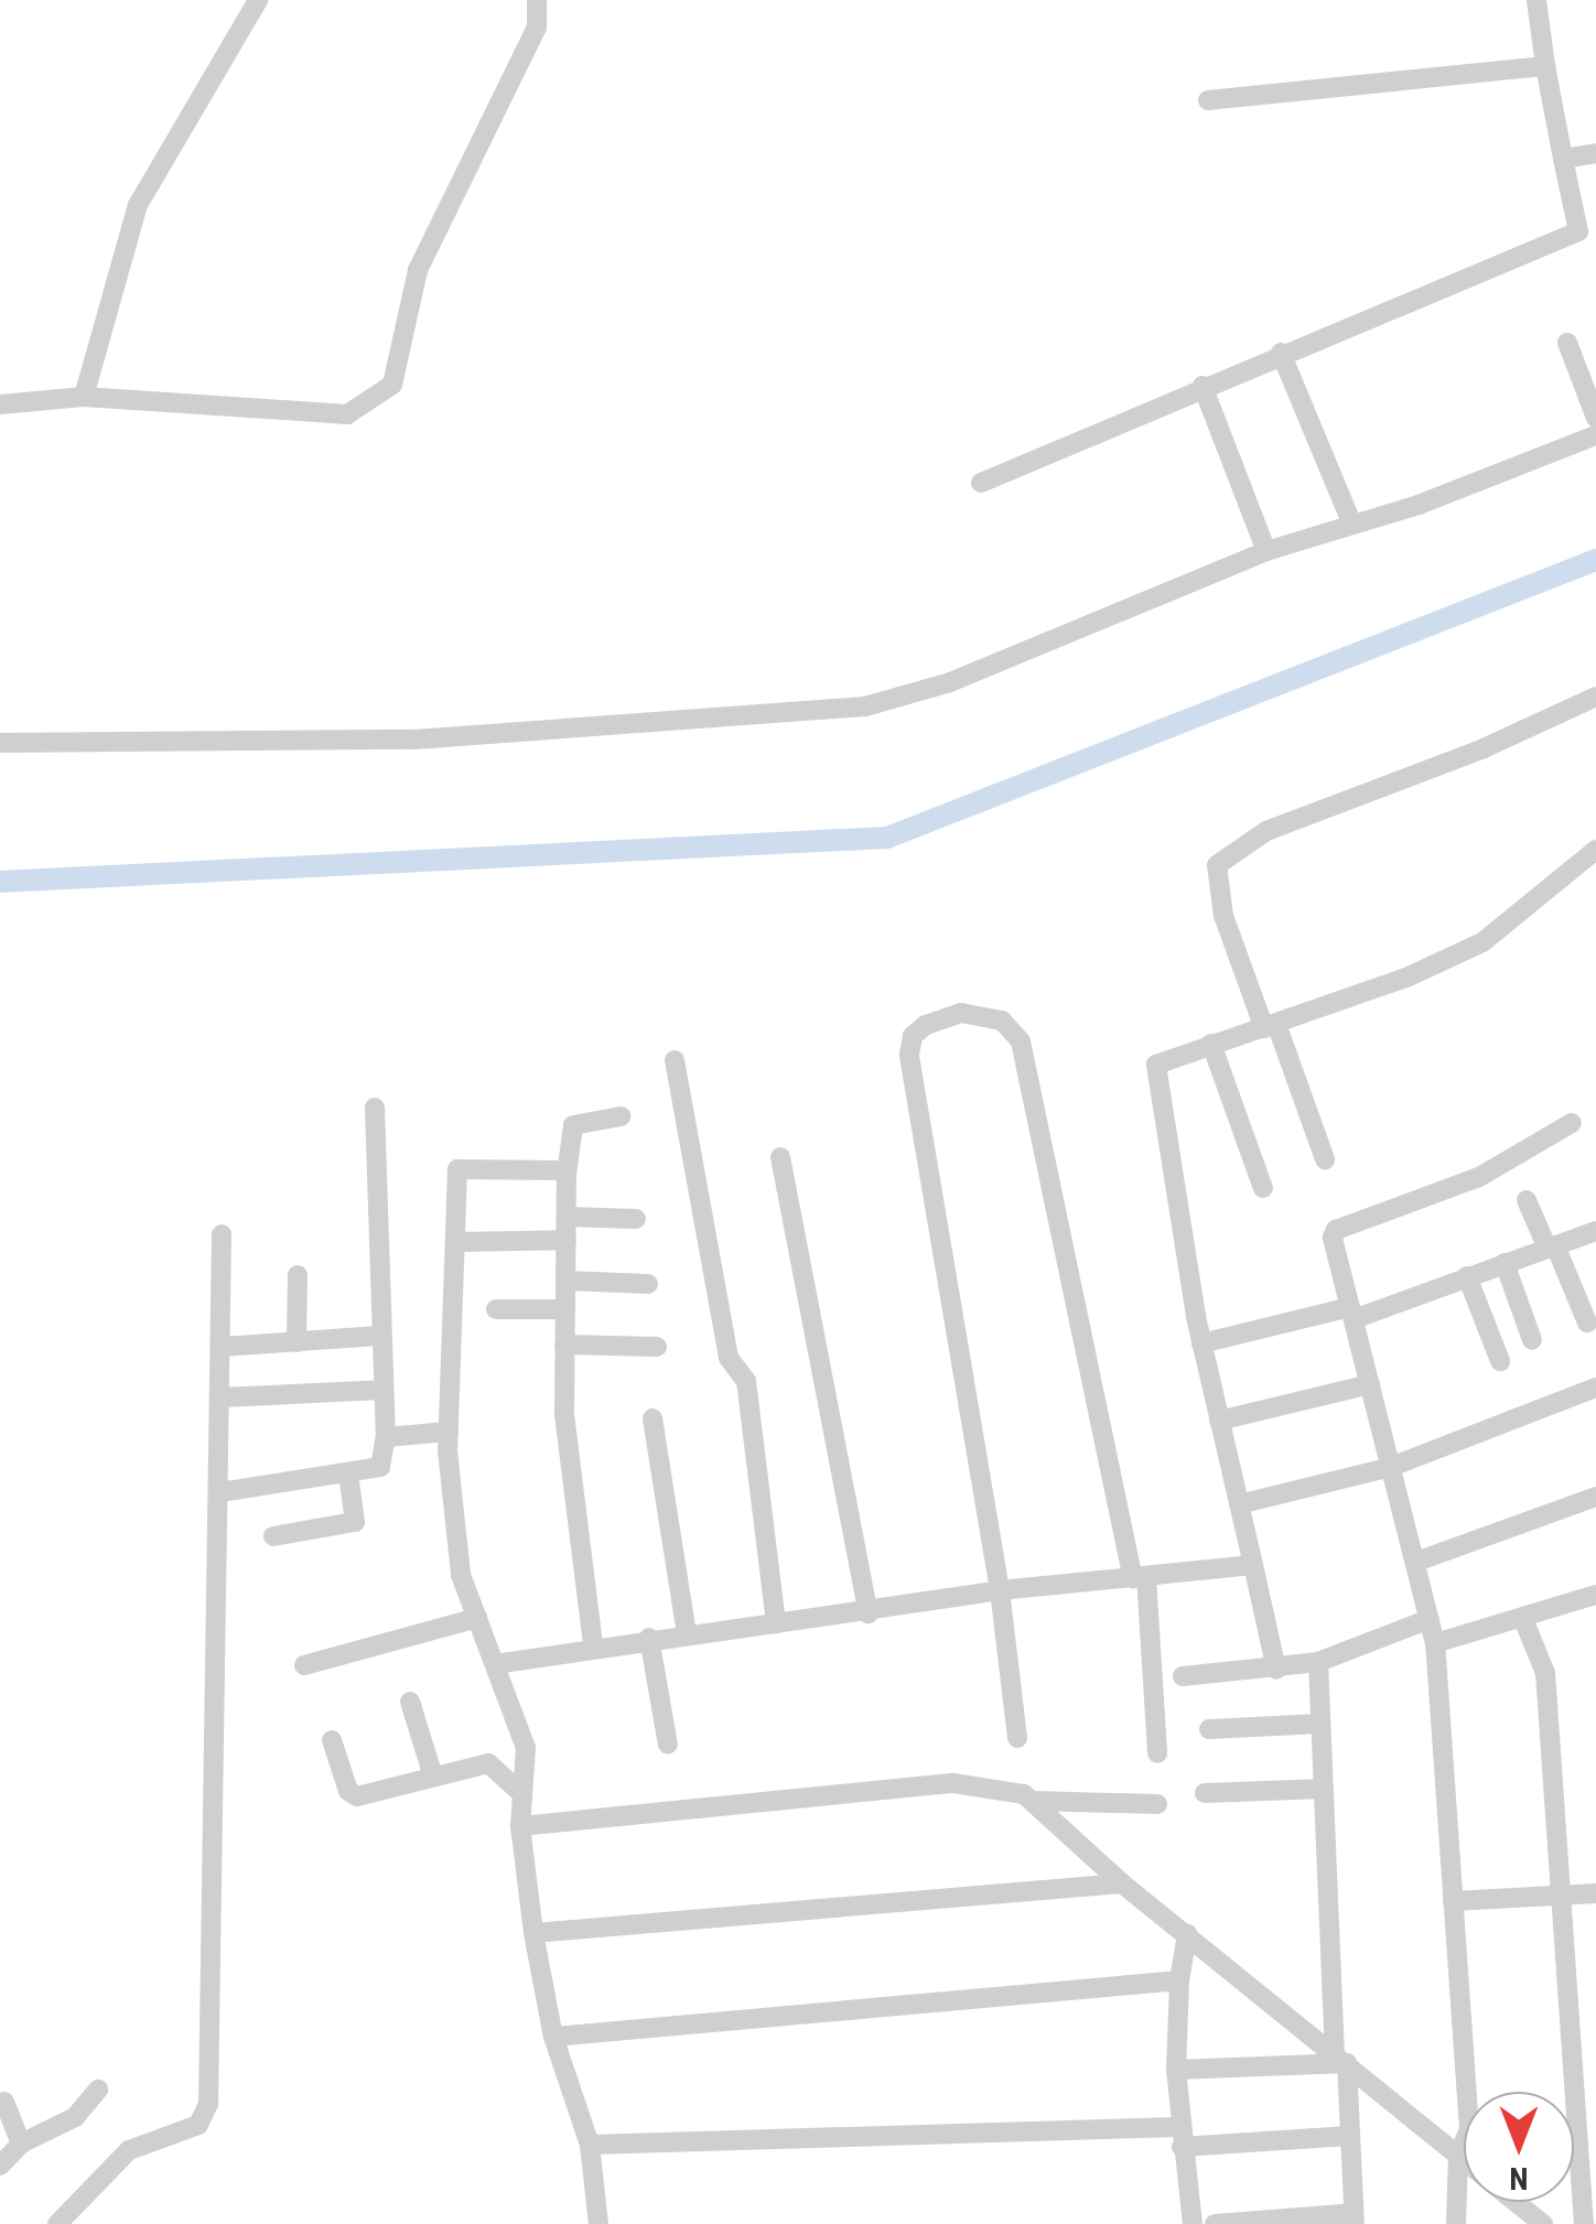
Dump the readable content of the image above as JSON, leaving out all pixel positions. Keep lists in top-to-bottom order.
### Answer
{
  "north": "bottom"
}
